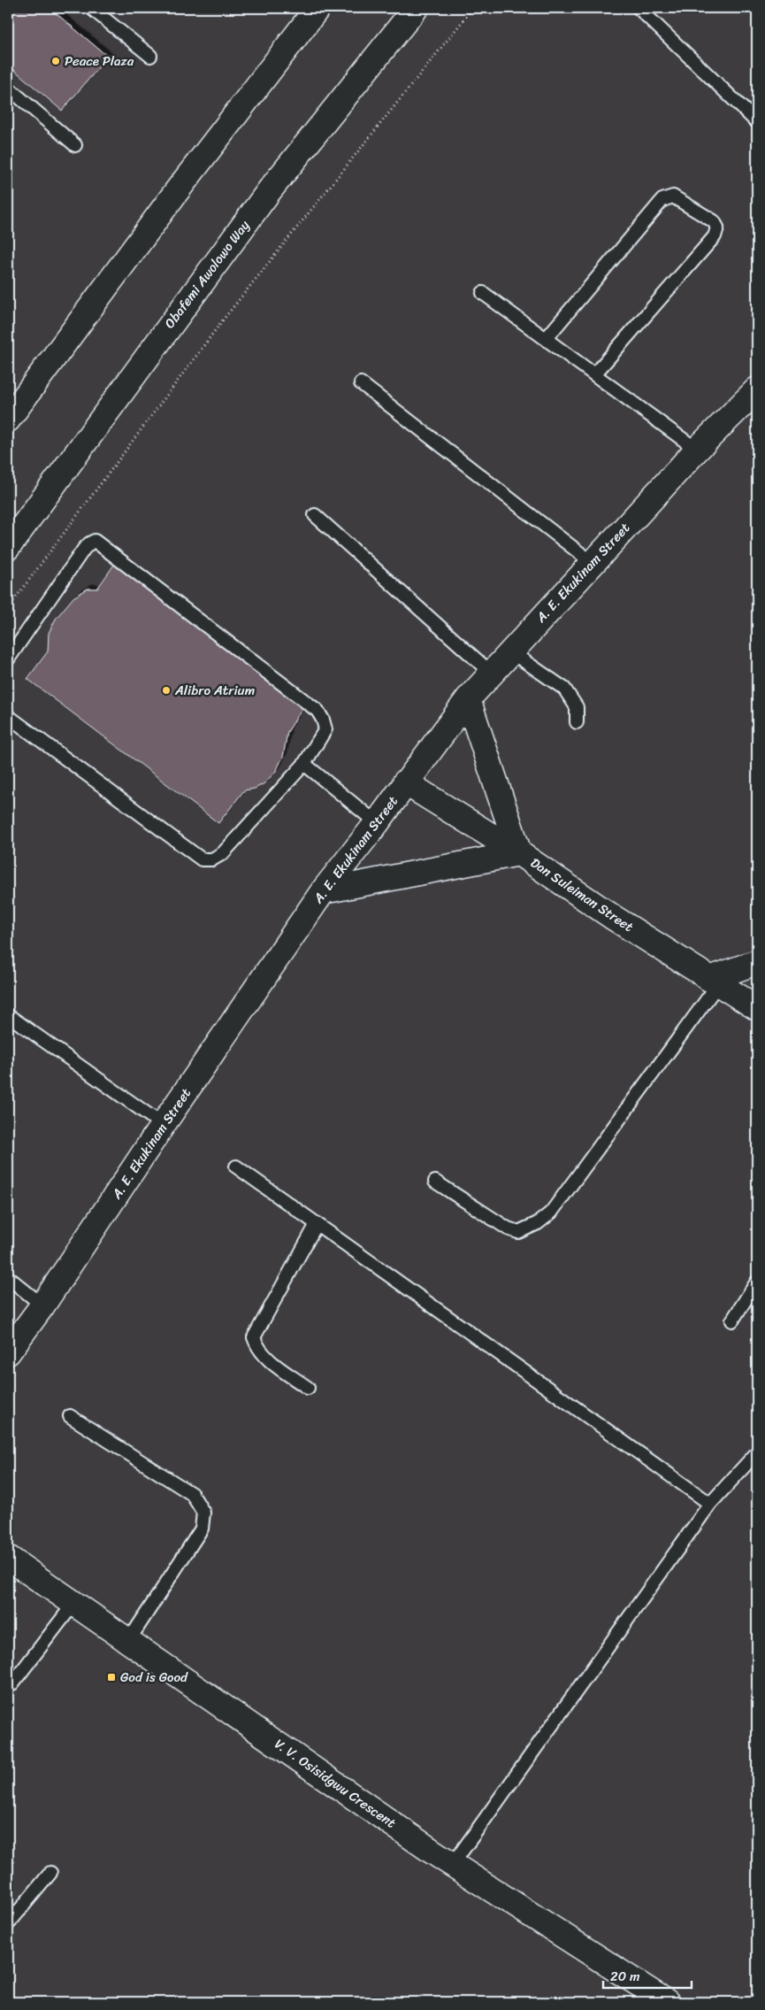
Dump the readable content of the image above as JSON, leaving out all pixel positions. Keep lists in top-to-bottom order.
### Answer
{
  "streets": {
    "street": [
      "Obafemi Awolowo Way",
      "A. E. Ekukinam Street",
      "Dan Suleiman Street",
      "V. V. Osisidgwu Crescent"
    ]
  },
  "crossings": [
    ["A. E. Ekukinam Street", "Dan Suleiman Street"]
  ],
  "places": {
    "other": ["Peace Plaza", "Alibro Atrium"],
    "transit": ["God is Good"]
  },
  "scale_bar": "20 m"
}
